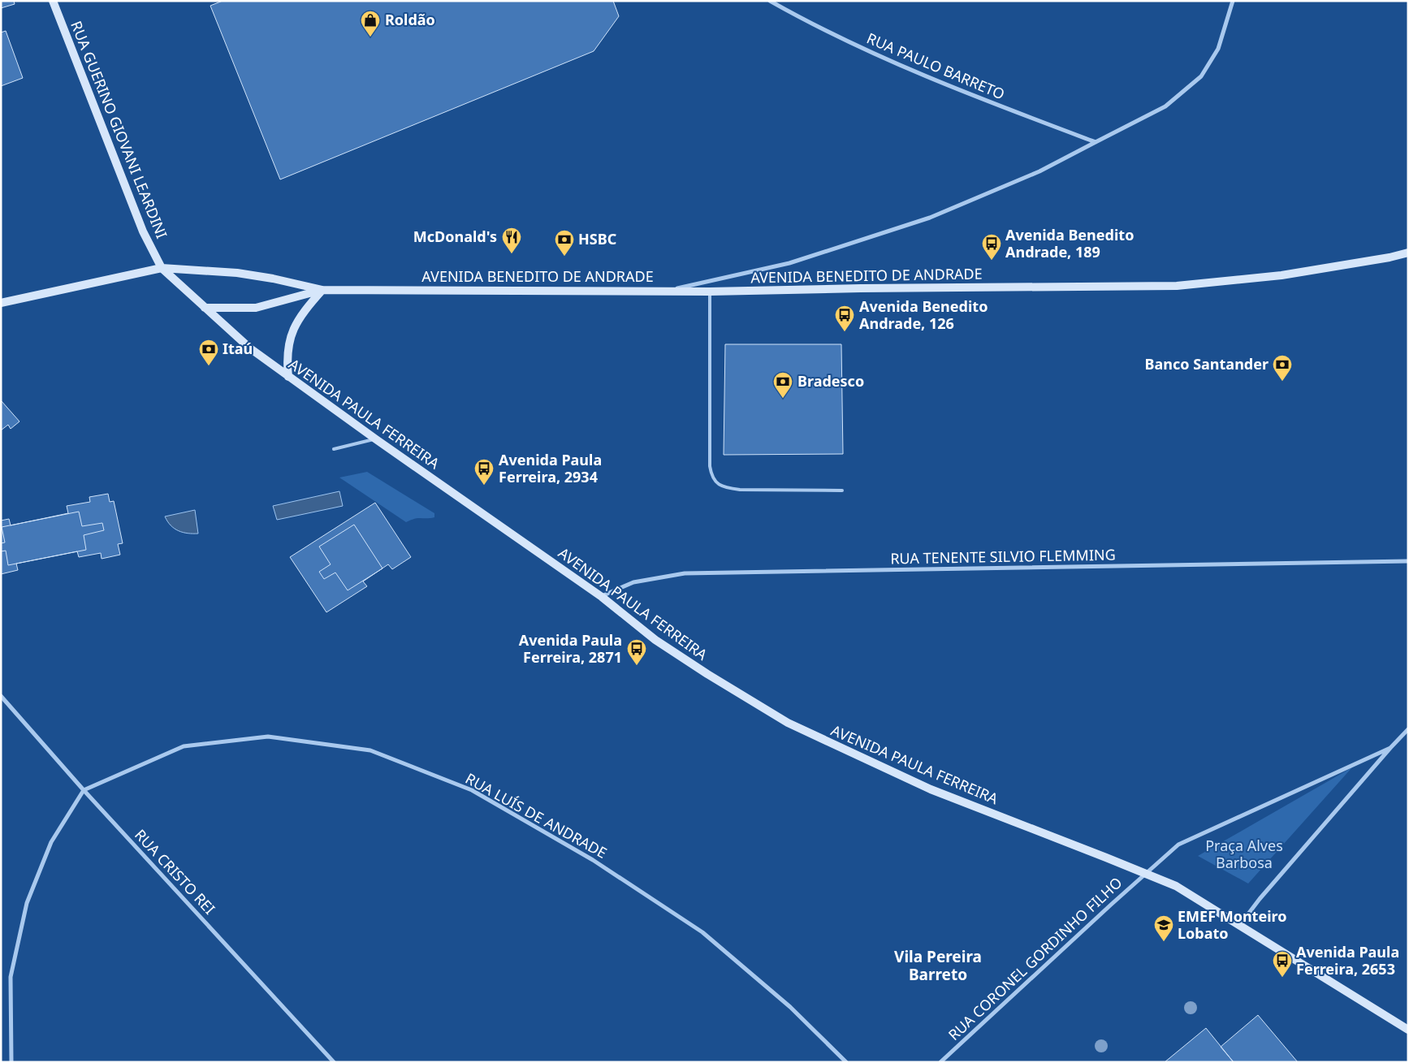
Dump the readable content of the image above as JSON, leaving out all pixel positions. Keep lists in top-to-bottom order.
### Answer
{
  "streets": {
    "main road": ["RUA GUERINO GIOVANI LEARDINI", "AVENIDA BENEDITO DE ANDRADE", "AVENIDA PAULA FERREIRA"],
    "street": [
      "RUA PAULO BARRETO",
      "RUA TENENTE SILVIO FLEMMING",
      "RUA LUÍS DE ANDRADE",
      "RUA CRISTO REI",
      "RUA CORONEL GORDINHO FILHO"
    ]
  },
  "crossings": [
    ["RUA GUERINO GIOVANI LEARDINI", "AVENIDA BENEDITO DE ANDRADE"],
    ["RUA GUERINO GIOVANI LEARDINI", "AVENIDA PAULA FERREIRA"],
    ["AVENIDA BENEDITO DE ANDRADE", "AVENIDA PAULA FERREIRA"],
    ["AVENIDA PAULA FERREIRA", "RUA TENENTE SILVIO FLEMMING"],
    ["AVENIDA PAULA FERREIRA", "RUA CORONEL GORDINHO FILHO"],
    ["RUA LUÍS DE ANDRADE", "RUA CRISTO REI"]
  ],
  "districts": ["Vila Pereira Barreto"],
  "parks": ["Praça Alves Barbosa"],
  "places": {
    "shop": ["Roldão"],
    "restaurant": ["McDonald's"],
    "bank": [
      "HSBC",
      "Itaú",
      "Banco Santander",
      "Bradesco"
    ],
    "bus stop": [
      "Avenida Benedito Andrade, 189",
      "Avenida Benedito Andrade, 126",
      "Avenida Paula Ferreira, 2934",
      "Avenida Paula Ferreira, 2871",
      "Avenida Paula Ferreira, 2653"
    ],
    "school or university": ["EMEF Monteiro Lobato"]
  }
}
